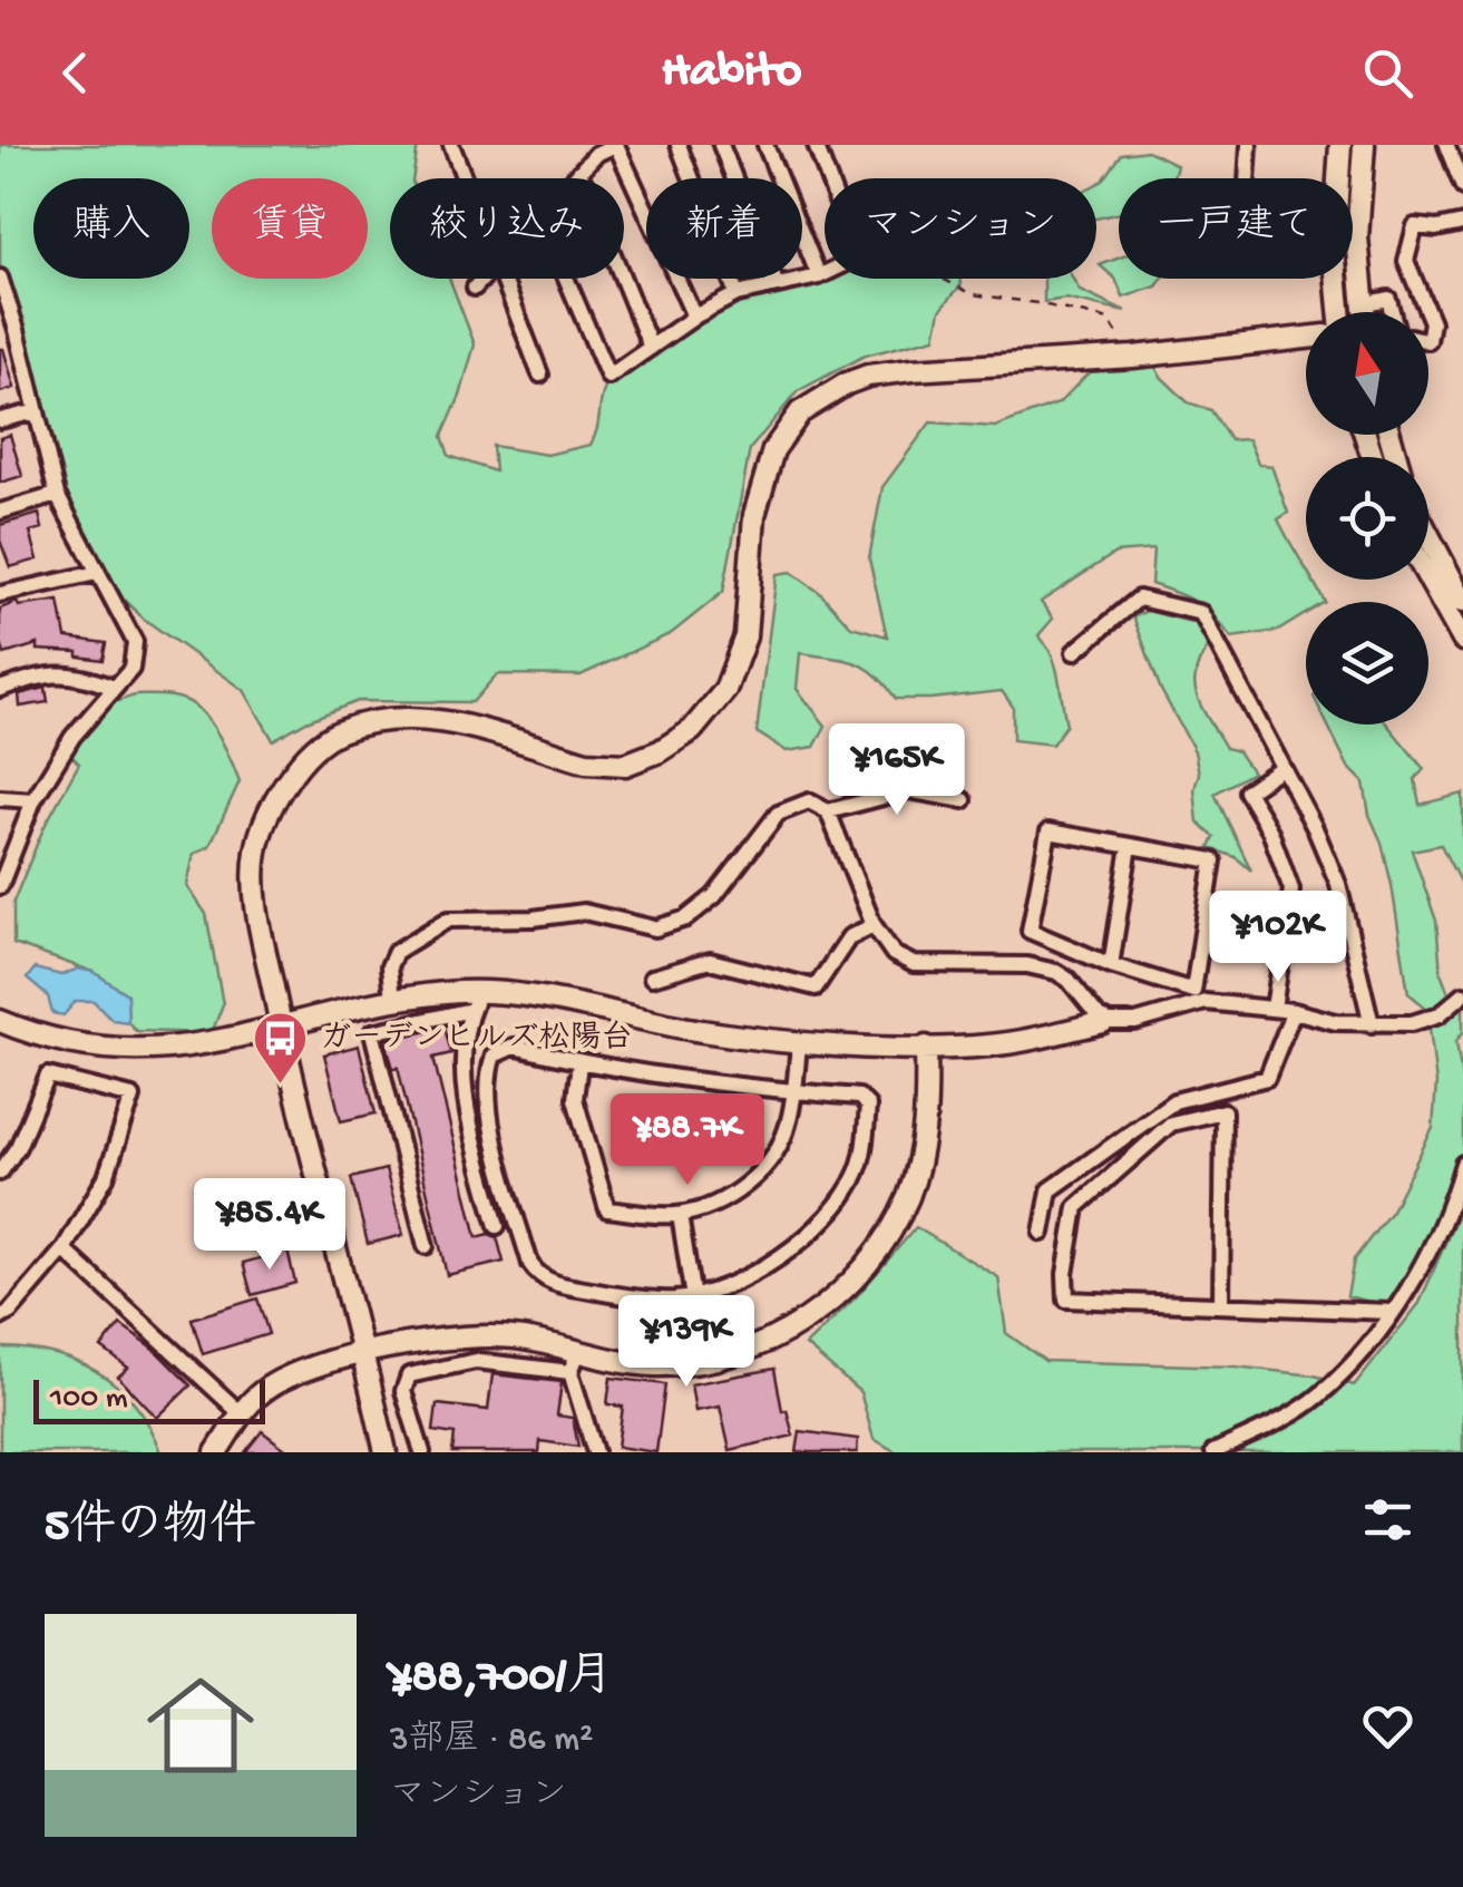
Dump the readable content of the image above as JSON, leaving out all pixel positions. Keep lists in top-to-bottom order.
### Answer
{
  "places": {
    "bus stop": ["ガーデンヒルズ松陽台"]
  },
  "scale_bar": "100 m",
  "north": "top",
  "page": {
    "header": "Habito",
    "chip": [
      "購入",
      "賃貸",
      "絞り込み",
      "新着",
      "マンション",
      "一戸建て"
    ],
    "price": [
      "¥165K",
      "¥102K",
      "¥88.7K",
      "¥85.4K",
      "¥139K"
    ],
    "scale": "100 m",
    "heading": "5件の物件",
    "list": [
      {
        "name": "¥88,700/月",
        "note": "3部屋 · 86 m² · マンション"
      }
    ]
  }
}
